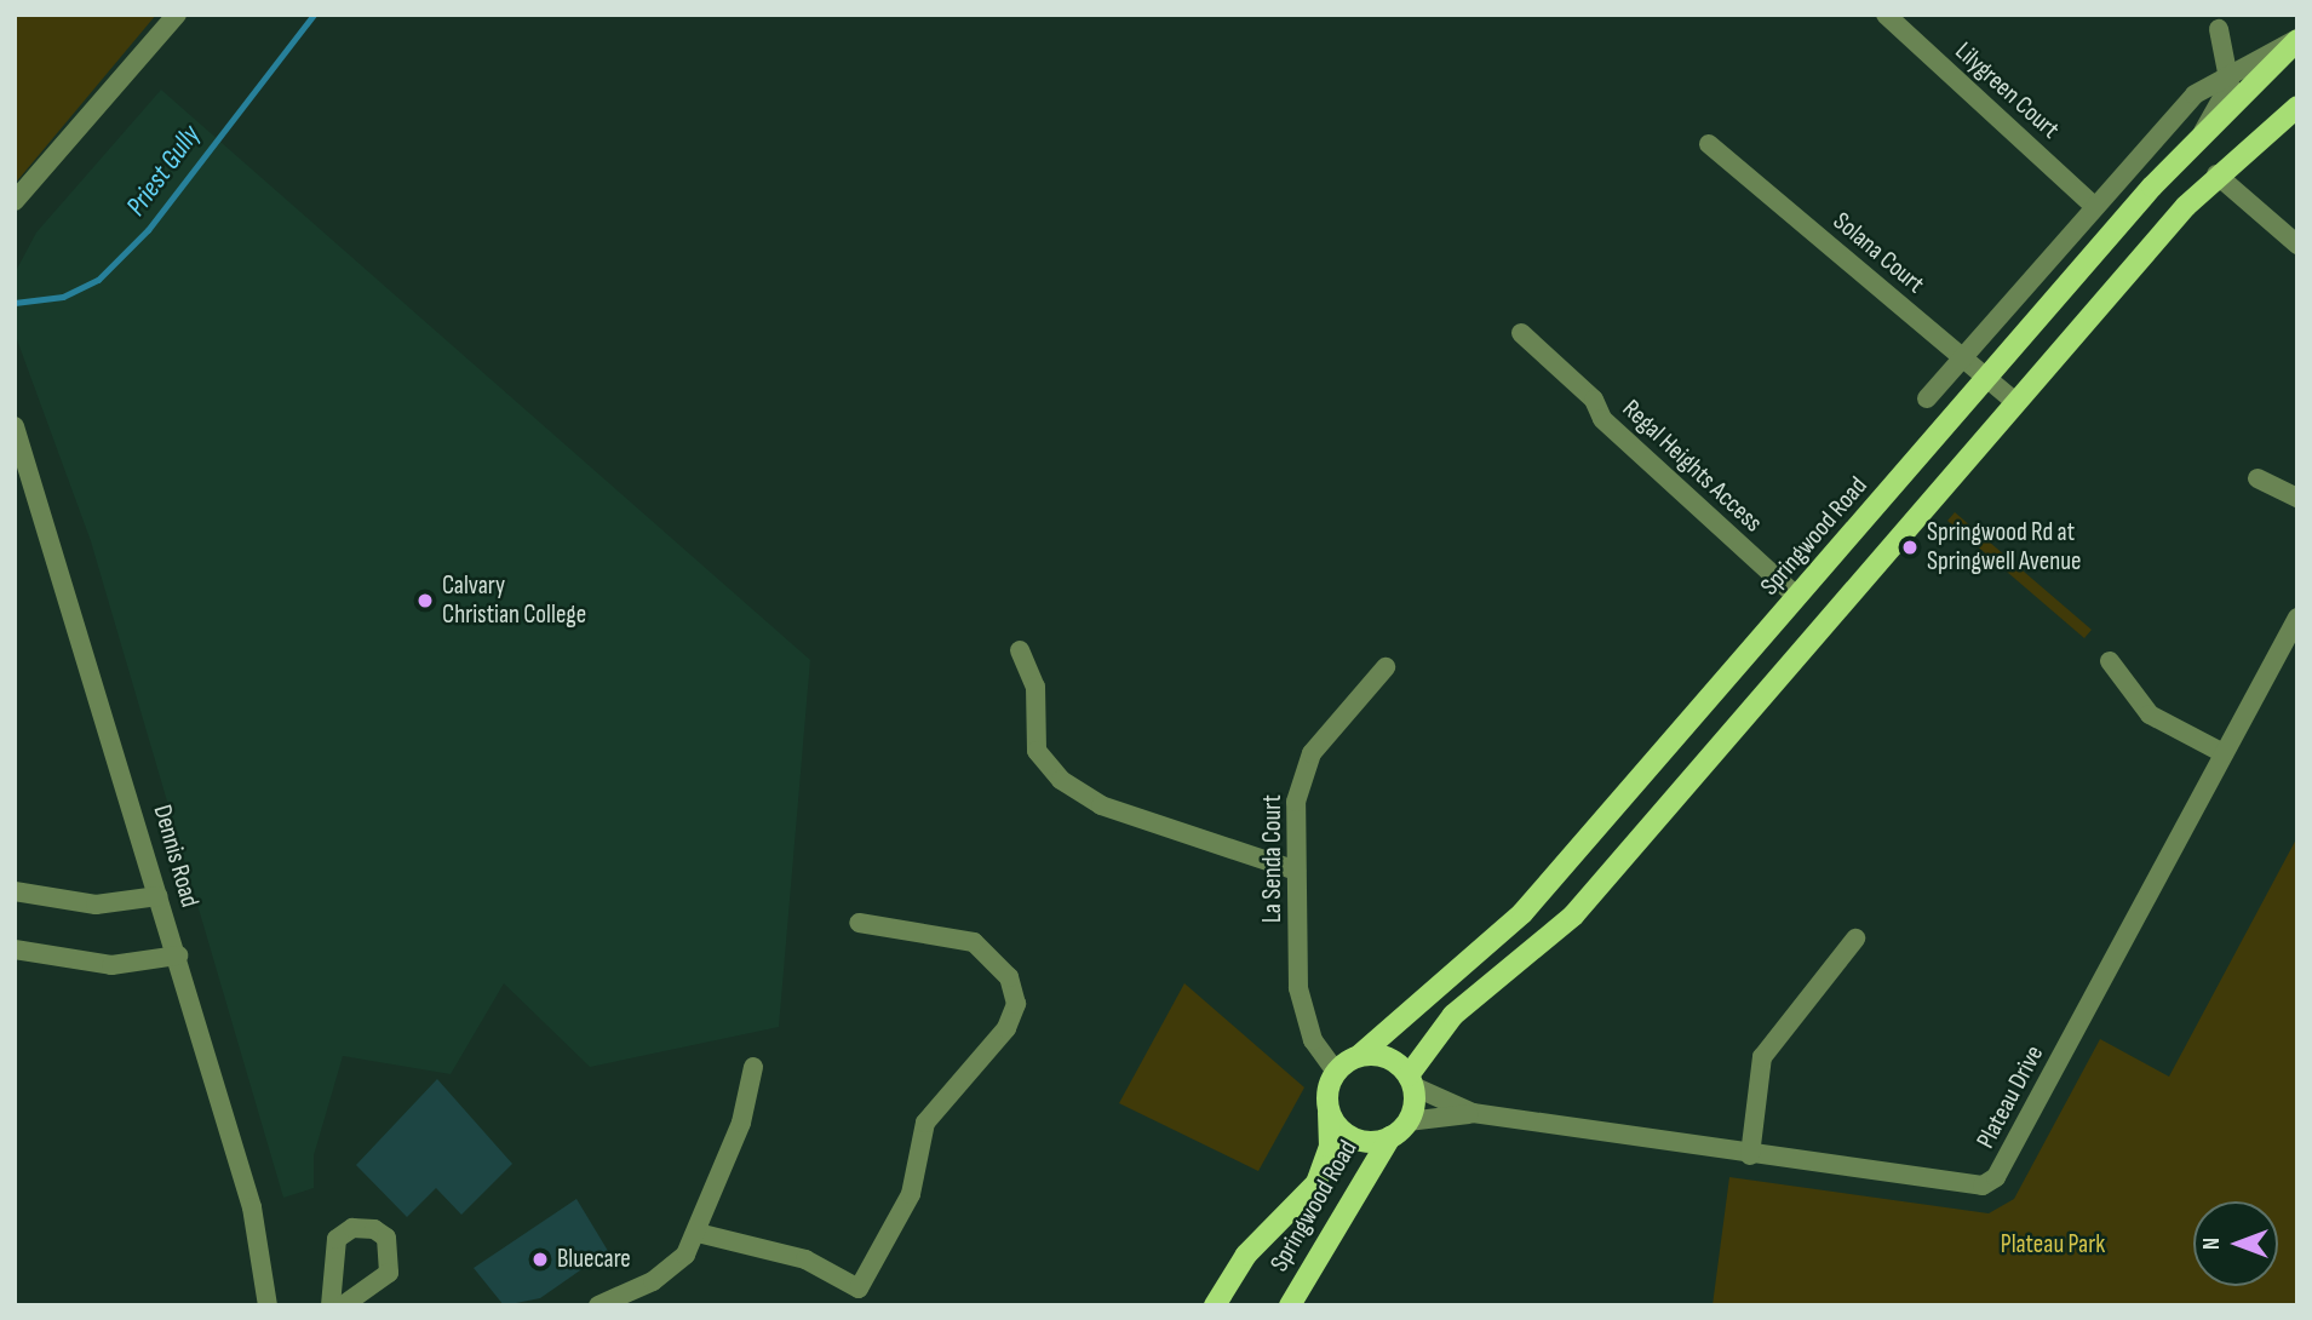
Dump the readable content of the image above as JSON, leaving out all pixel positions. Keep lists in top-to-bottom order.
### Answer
{
  "streets": {
    "main road": ["Springwood Road"],
    "street": [
      "Lilygreen Court",
      "Solana Court",
      "Regal Heights Access",
      "Dennis Road",
      "La Senda Court",
      "Plateau Drive"
    ]
  },
  "crossings": [
    ["Lilygreen Court", "Springwood Road"],
    ["Solana Court", "Springwood Road"],
    ["Regal Heights Access", "Springwood Road"],
    ["Springwood Road", "La Senda Court"],
    ["Springwood Road", "Plateau Drive"],
    ["La Senda Court", "Plateau Drive"]
  ],
  "water": ["Priest Gully"],
  "parks": ["Plateau Park"],
  "places": ["Springwood Rd at Springwell Avenue", "Calvary Christian College", "Bluecare"],
  "north": "left"
}
